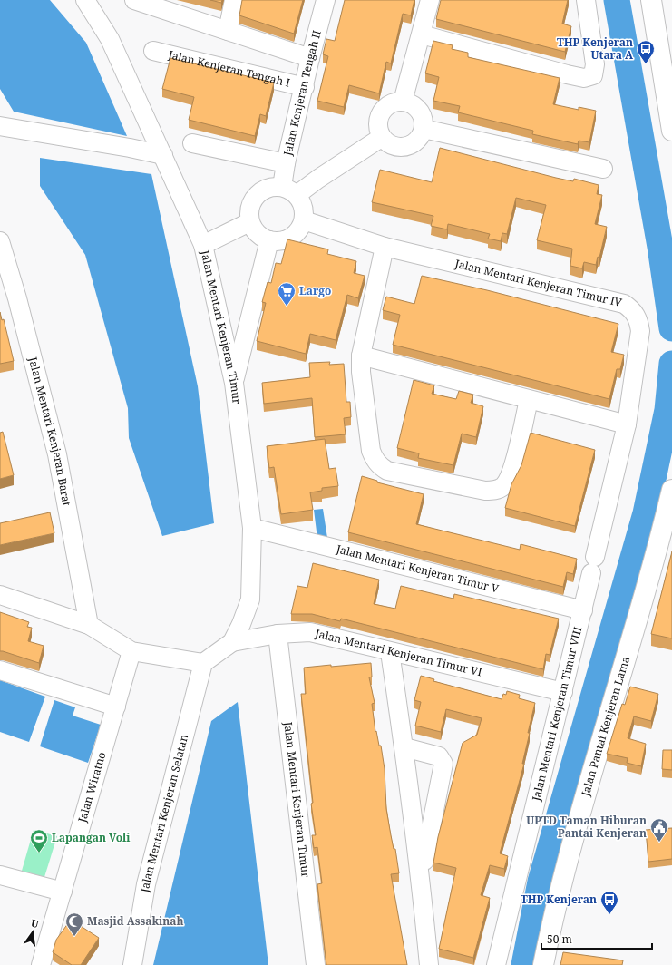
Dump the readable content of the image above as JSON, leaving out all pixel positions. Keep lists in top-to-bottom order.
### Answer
{
  "streets": {
    "main road": ["Jalan Pantai Kenjeran Lama"],
    "street": [
      "Jalan Kenjeran Tengah I",
      "Jalan Kenjeran Tengah II",
      "Jalan Mentari Kenjeran Timur IV",
      "Jalan Mentari Kenjeran Timur",
      "Jalan Mentari Kenjeran Barat",
      "Jalan Mentari Kenjeran Timur V",
      "Jalan Mentari Kenjeran Timur VI",
      "Jalan Mentari Kenjeran Timur VIII",
      "Jalan Wiratno",
      "Jalan Mentari Kenjeran Selatan"
    ]
  },
  "crossings": [
    ["Jalan Kenjeran Tengah I", "Jalan Kenjeran Tengah II"],
    ["Jalan Kenjeran Tengah II", "Jalan Mentari Kenjeran Timur IV"],
    ["Jalan Mentari Kenjeran Timur IV", "Jalan Mentari Kenjeran Timur V"],
    ["Jalan Mentari Kenjeran Timur IV", "Jalan Mentari Kenjeran Timur VIII"],
    ["Jalan Mentari Kenjeran Timur", "Jalan Mentari Kenjeran Timur V"],
    ["Jalan Mentari Kenjeran Timur", "Jalan Mentari Kenjeran Timur VI"],
    ["Jalan Mentari Kenjeran Timur", "Jalan Mentari Kenjeran Selatan"],
    ["Jalan Mentari Kenjeran Timur V", "Jalan Mentari Kenjeran Timur VIII"],
    ["Jalan Mentari Kenjeran Timur VI", "Jalan Mentari Kenjeran Timur VIII"]
  ],
  "places": {
    "bus stop": ["THP Kenjeran Utara A", "THP Kenjeran"],
    "supermarket": ["Largo"],
    "public building": ["UPTD Taman Hiburan Pantai Kenjeran"],
    "sports": ["Lapangan Voli"],
    "mosque": ["Masjid Assakinah"]
  },
  "scale_bar": "50 m",
  "north": "top"
}
